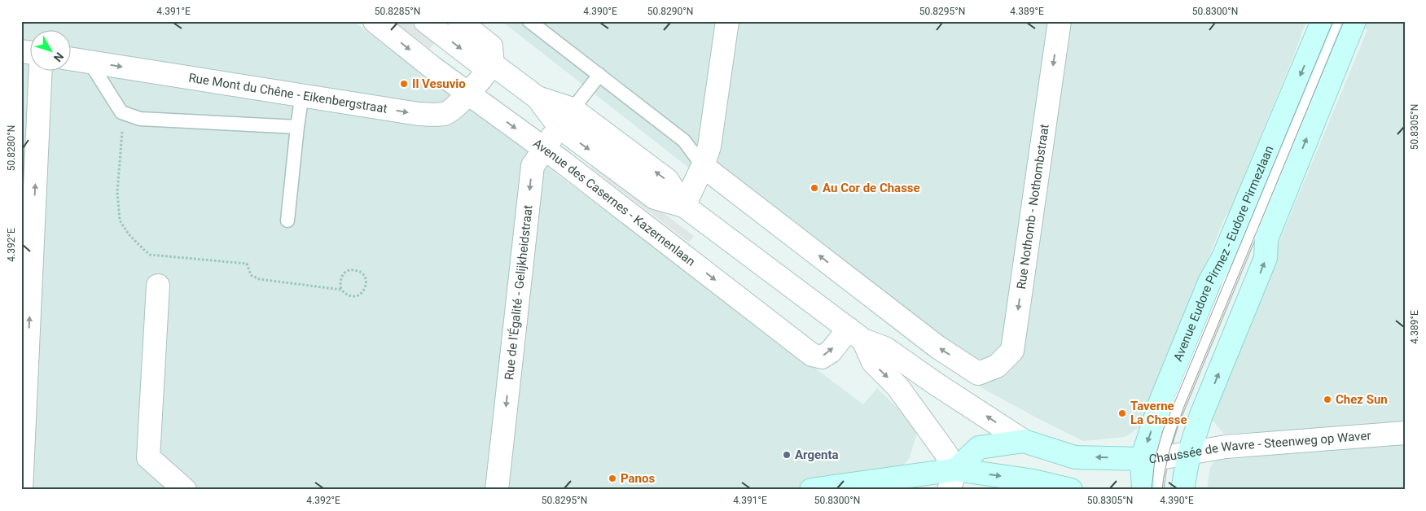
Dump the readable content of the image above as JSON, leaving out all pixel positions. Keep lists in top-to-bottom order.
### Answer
{
  "streets": {
    "main road": ["Avenue Eudore Pirmez - Eudore Pirmezlaan", "Chaussée de Wavre - Steenweg op Waver"],
    "street": [
      "Rue Mont du Chêne - Eikenbergstraat",
      "Avenue des Casernes - Kazernenlaan",
      "Rue Nothomb - Nothombstraat",
      "Rue de l'Égalité - Gelijkheidstraat"
    ]
  },
  "crossings": [
    ["Rue Mont du Chêne - Eikenbergstraat", "Avenue des Casernes - Kazernenlaan"],
    ["Avenue des Casernes - Kazernenlaan", "Rue de l'Égalité - Gelijkheidstraat"],
    ["Avenue Eudore Pirmez - Eudore Pirmezlaan", "Chaussée de Wavre - Steenweg op Waver"]
  ],
  "one_way": ["Rue Mont du Chêne - Eikenbergstraat", "Rue de l'Égalité - Gelijkheidstraat"],
  "places": [
    "Il Vesuvio",
    "Au Cor de Chasse",
    "Chez Sun",
    "Taverne La Chasse",
    "Argenta",
    "Panos"
  ],
  "north": "bottom right",
  "coordinates": [
    "4.391°E",
    "50.8285°N",
    "4.390°E",
    "50.8290°N",
    "50.8295°N",
    "4.389°E",
    "50.8300°N",
    "50.8305°N",
    "50.8280°N",
    "4.392°E"
  ]
}
